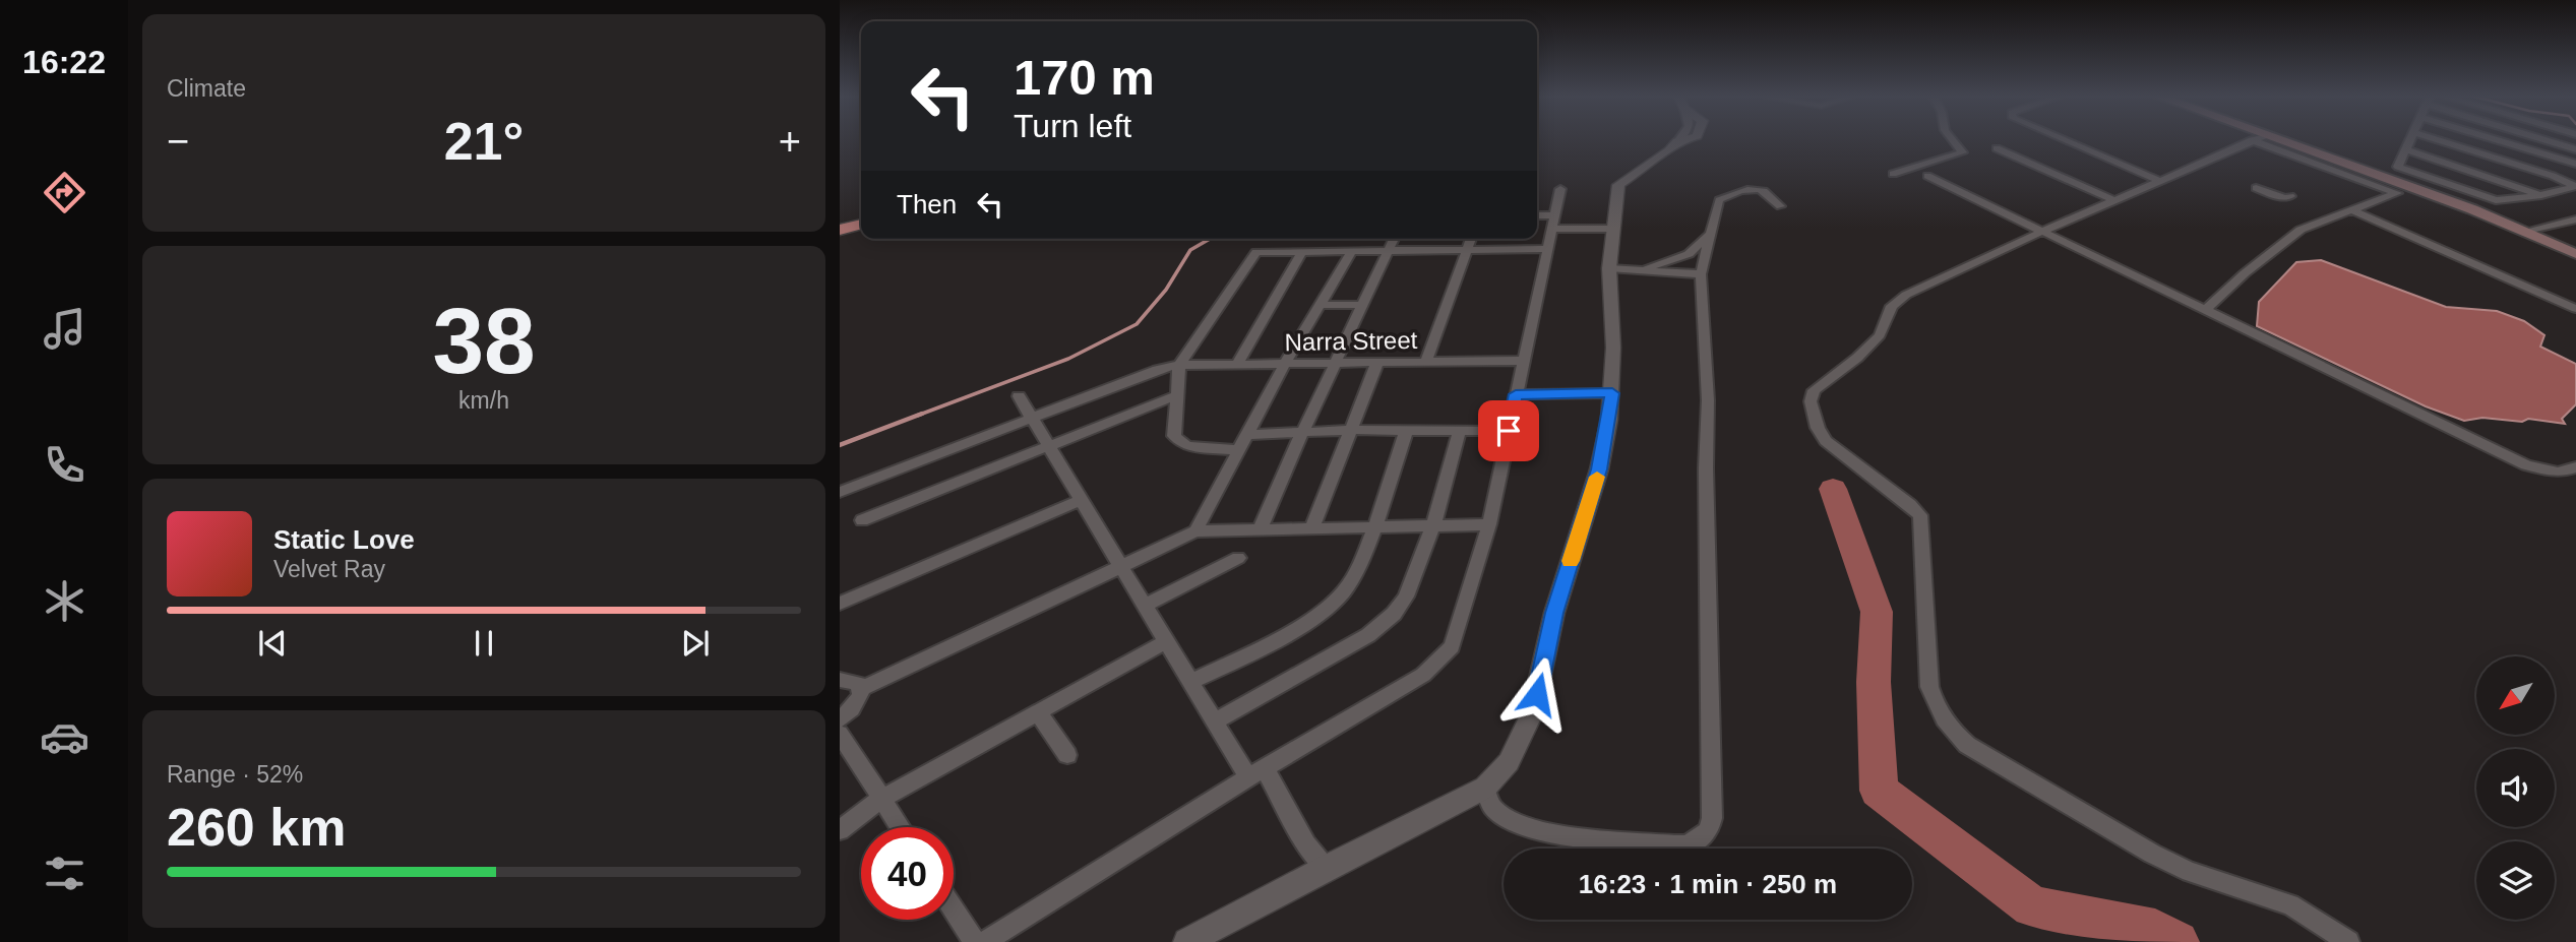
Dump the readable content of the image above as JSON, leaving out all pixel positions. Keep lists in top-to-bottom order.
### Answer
{
  "streets": {
    "street": ["Narra Street"]
  },
  "north": "bottom left",
  "page": {
    "tabs": "16:22",
    "tile": [
      "Climate",
      ["38", "km/h"],
      ["Range · 52%", "260 km"]
    ],
    "turn": ["170 m", "Turn left"],
    "heat": ["−", "21°", "+"],
    "then": "Then",
    "song": ["Static Love", "Velvet Ray"],
    "limit": "40",
    "trip": "16:23 · 1 min · 250 m"
  }
}
